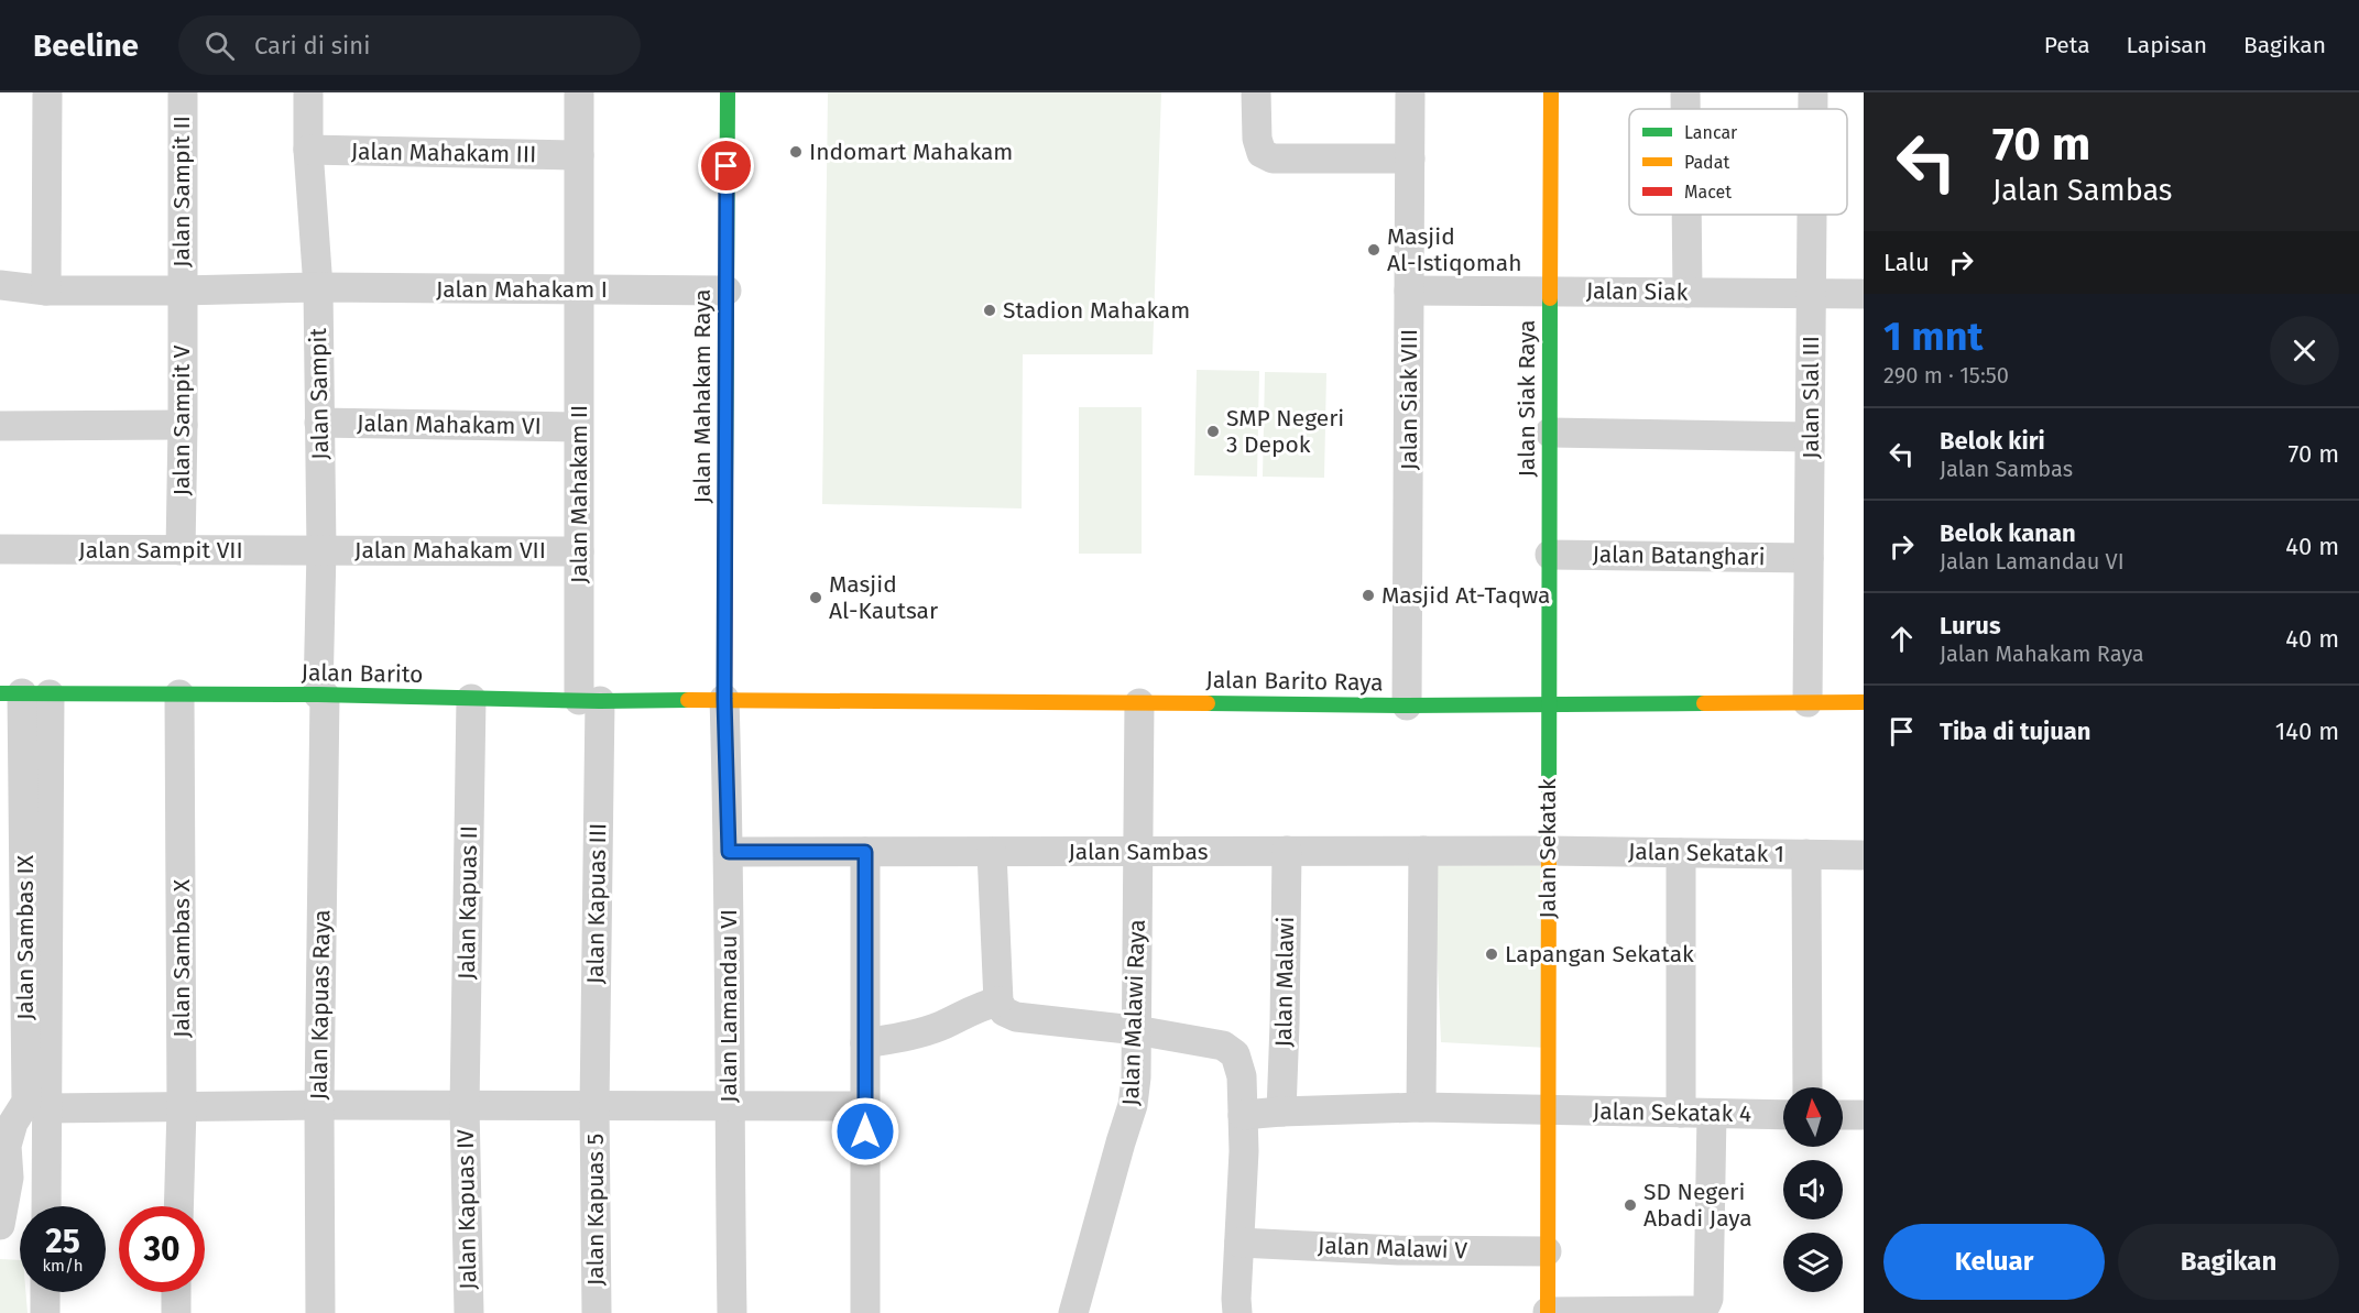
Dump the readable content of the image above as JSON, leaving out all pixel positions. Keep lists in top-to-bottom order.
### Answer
{
  "streets": {
    "street": [
      "Jalan Mahakam III",
      "Jalan Sampit II",
      "Jalan Mahakam I",
      "Jalan Siak",
      "Jalan Sampit",
      "Jalan Mahakam Raya",
      "Jalan Slal III",
      "Jalan Siak Raya",
      "Jalan Siak VIII",
      "Jalan Sampit V",
      "Jalan Mahakam VI",
      "Jalan Mahakam II",
      "Jalan Sampit VII",
      "Jalan Mahakam VII",
      "Jalan Batanghari",
      "Jalan Barito",
      "Jalan Barito Raya",
      "Jalan Sekatak",
      "Jalan Sambas",
      "Jalan Sekatak 1",
      "Jalan Kapuas II",
      "Jalan Kapuas III",
      "Jalan Sambas IX",
      "Jalan Sambas X",
      "Jalan Malawi",
      "Jalan Kapuas Raya",
      "Jalan Lamandau VI",
      "Jalan Malawi Raya",
      "Jalan Sekatak 4",
      "Jalan Kapuas IV",
      "Jalan Kapuas 5",
      "Jalan Malawi V"
    ]
  },
  "crossings": [
    ["Jalan Mahakam III", "Jalan Sampit"],
    ["Jalan Mahakam III", "Jalan Mahakam II"],
    ["Jalan Sampit II", "Jalan Mahakam I"],
    ["Jalan Sampit II", "Jalan Sampit V"],
    ["Jalan Mahakam I", "Jalan Sampit"],
    ["Jalan Mahakam I", "Jalan Mahakam Raya"],
    ["Jalan Mahakam I", "Jalan Sampit V"],
    ["Jalan Mahakam I", "Jalan Mahakam II"],
    ["Jalan Siak", "Jalan Slal III"],
    ["Jalan Siak", "Jalan Siak Raya"],
    ["Jalan Siak", "Jalan Siak VIII"],
    ["Jalan Sampit", "Jalan Mahakam VI"],
    ["Jalan Sampit", "Jalan Sampit VII"],
    ["Jalan Sampit", "Jalan Mahakam VII"],
    ["Jalan Sampit", "Jalan Barito"],
    ["Jalan Sampit", "Jalan Kapuas Raya"],
    ["Jalan Mahakam Raya", "Jalan Barito"],
    ["Jalan Mahakam Raya", "Jalan Barito Raya"],
    ["Jalan Mahakam Raya", "Jalan Lamandau VI"],
    ["Jalan Slal III", "Jalan Batanghari"],
    ["Jalan Slal III", "Jalan Barito Raya"],
    ["Jalan Siak Raya", "Jalan Batanghari"],
    ["Jalan Siak Raya", "Jalan Barito Raya"],
    ["Jalan Siak Raya", "Jalan Sekatak"],
    ["Jalan Siak VIII", "Jalan Barito Raya"],
    ["Jalan Sampit V", "Jalan Sampit VII"],
    ["Jalan Mahakam VI", "Jalan Mahakam II"],
    ["Jalan Mahakam II", "Jalan Mahakam VII"],
    ["Jalan Mahakam II", "Jalan Barito"],
    ["Jalan Mahakam II", "Jalan Kapuas III"],
    ["Jalan Sampit VII", "Jalan Mahakam VII"],
    ["Jalan Barito", "Jalan Barito Raya"],
    ["Jalan Barito", "Jalan Kapuas II"],
    ["Jalan Barito", "Jalan Kapuas III"],
    ["Jalan Barito", "Jalan Sambas IX"],
    ["Jalan Barito", "Jalan Sambas X"],
    ["Jalan Barito", "Jalan Kapuas Raya"],
    ["Jalan Barito", "Jalan Lamandau VI"],
    ["Jalan Barito Raya", "Jalan Sekatak"],
    ["Jalan Barito Raya", "Jalan Lamandau VI"],
    ["Jalan Barito Raya", "Jalan Malawi Raya"],
    ["Jalan Sekatak", "Jalan Sambas"],
    ["Jalan Sekatak", "Jalan Sekatak 1"],
    ["Jalan Sekatak", "Jalan Sekatak 4"],
    ["Jalan Sekatak", "Jalan Malawi V"],
    ["Jalan Sambas", "Jalan Sekatak 1"],
    ["Jalan Sambas", "Jalan Malawi"],
    ["Jalan Sambas", "Jalan Lamandau VI"],
    ["Jalan Sambas", "Jalan Malawi Raya"],
    ["Jalan Kapuas II", "Jalan Kapuas IV"],
    ["Jalan Kapuas III", "Jalan Kapuas 5"]
  ],
  "places": [
    "Indomart Mahakam",
    "Masjid Al-Istiqomah",
    "Stadion Mahakam",
    "SMP Negeri 3 Depok",
    "Masjid At-Taqwa",
    "Masjid Al-Kautsar",
    "Lapangan Sekatak",
    "SD Negeri Abadi Jaya"
  ],
  "legend": ["Lancar", "Padat", "Macet"],
  "north": "top",
  "page": {
    "header": "Beeline",
    "search": "Cari di sini",
    "nav": ["Peta", "Lapisan", "Bagikan"],
    "turn": ["70 m", "Jalan Sambas"],
    "then": "Lalu",
    "heading": ["1 mnt", "290 m · 15:50"],
    "list": [
      {
        "name": "Belok kiri",
        "note": "Jalan Sambas",
        "value": "70 m"
      },
      {
        "name": "Belok kanan",
        "note": "Jalan Lamandau VI",
        "value": "40 m"
      },
      {
        "name": "Lurus",
        "note": "Jalan Mahakam Raya",
        "value": "40 m"
      },
      {
        "name": "Tiba di tujuan",
        "value": "140 m"
      }
    ],
    "speed": "25 km/h",
    "limit": "30",
    "buttons": ["Keluar", "Bagikan"]
  }
}
